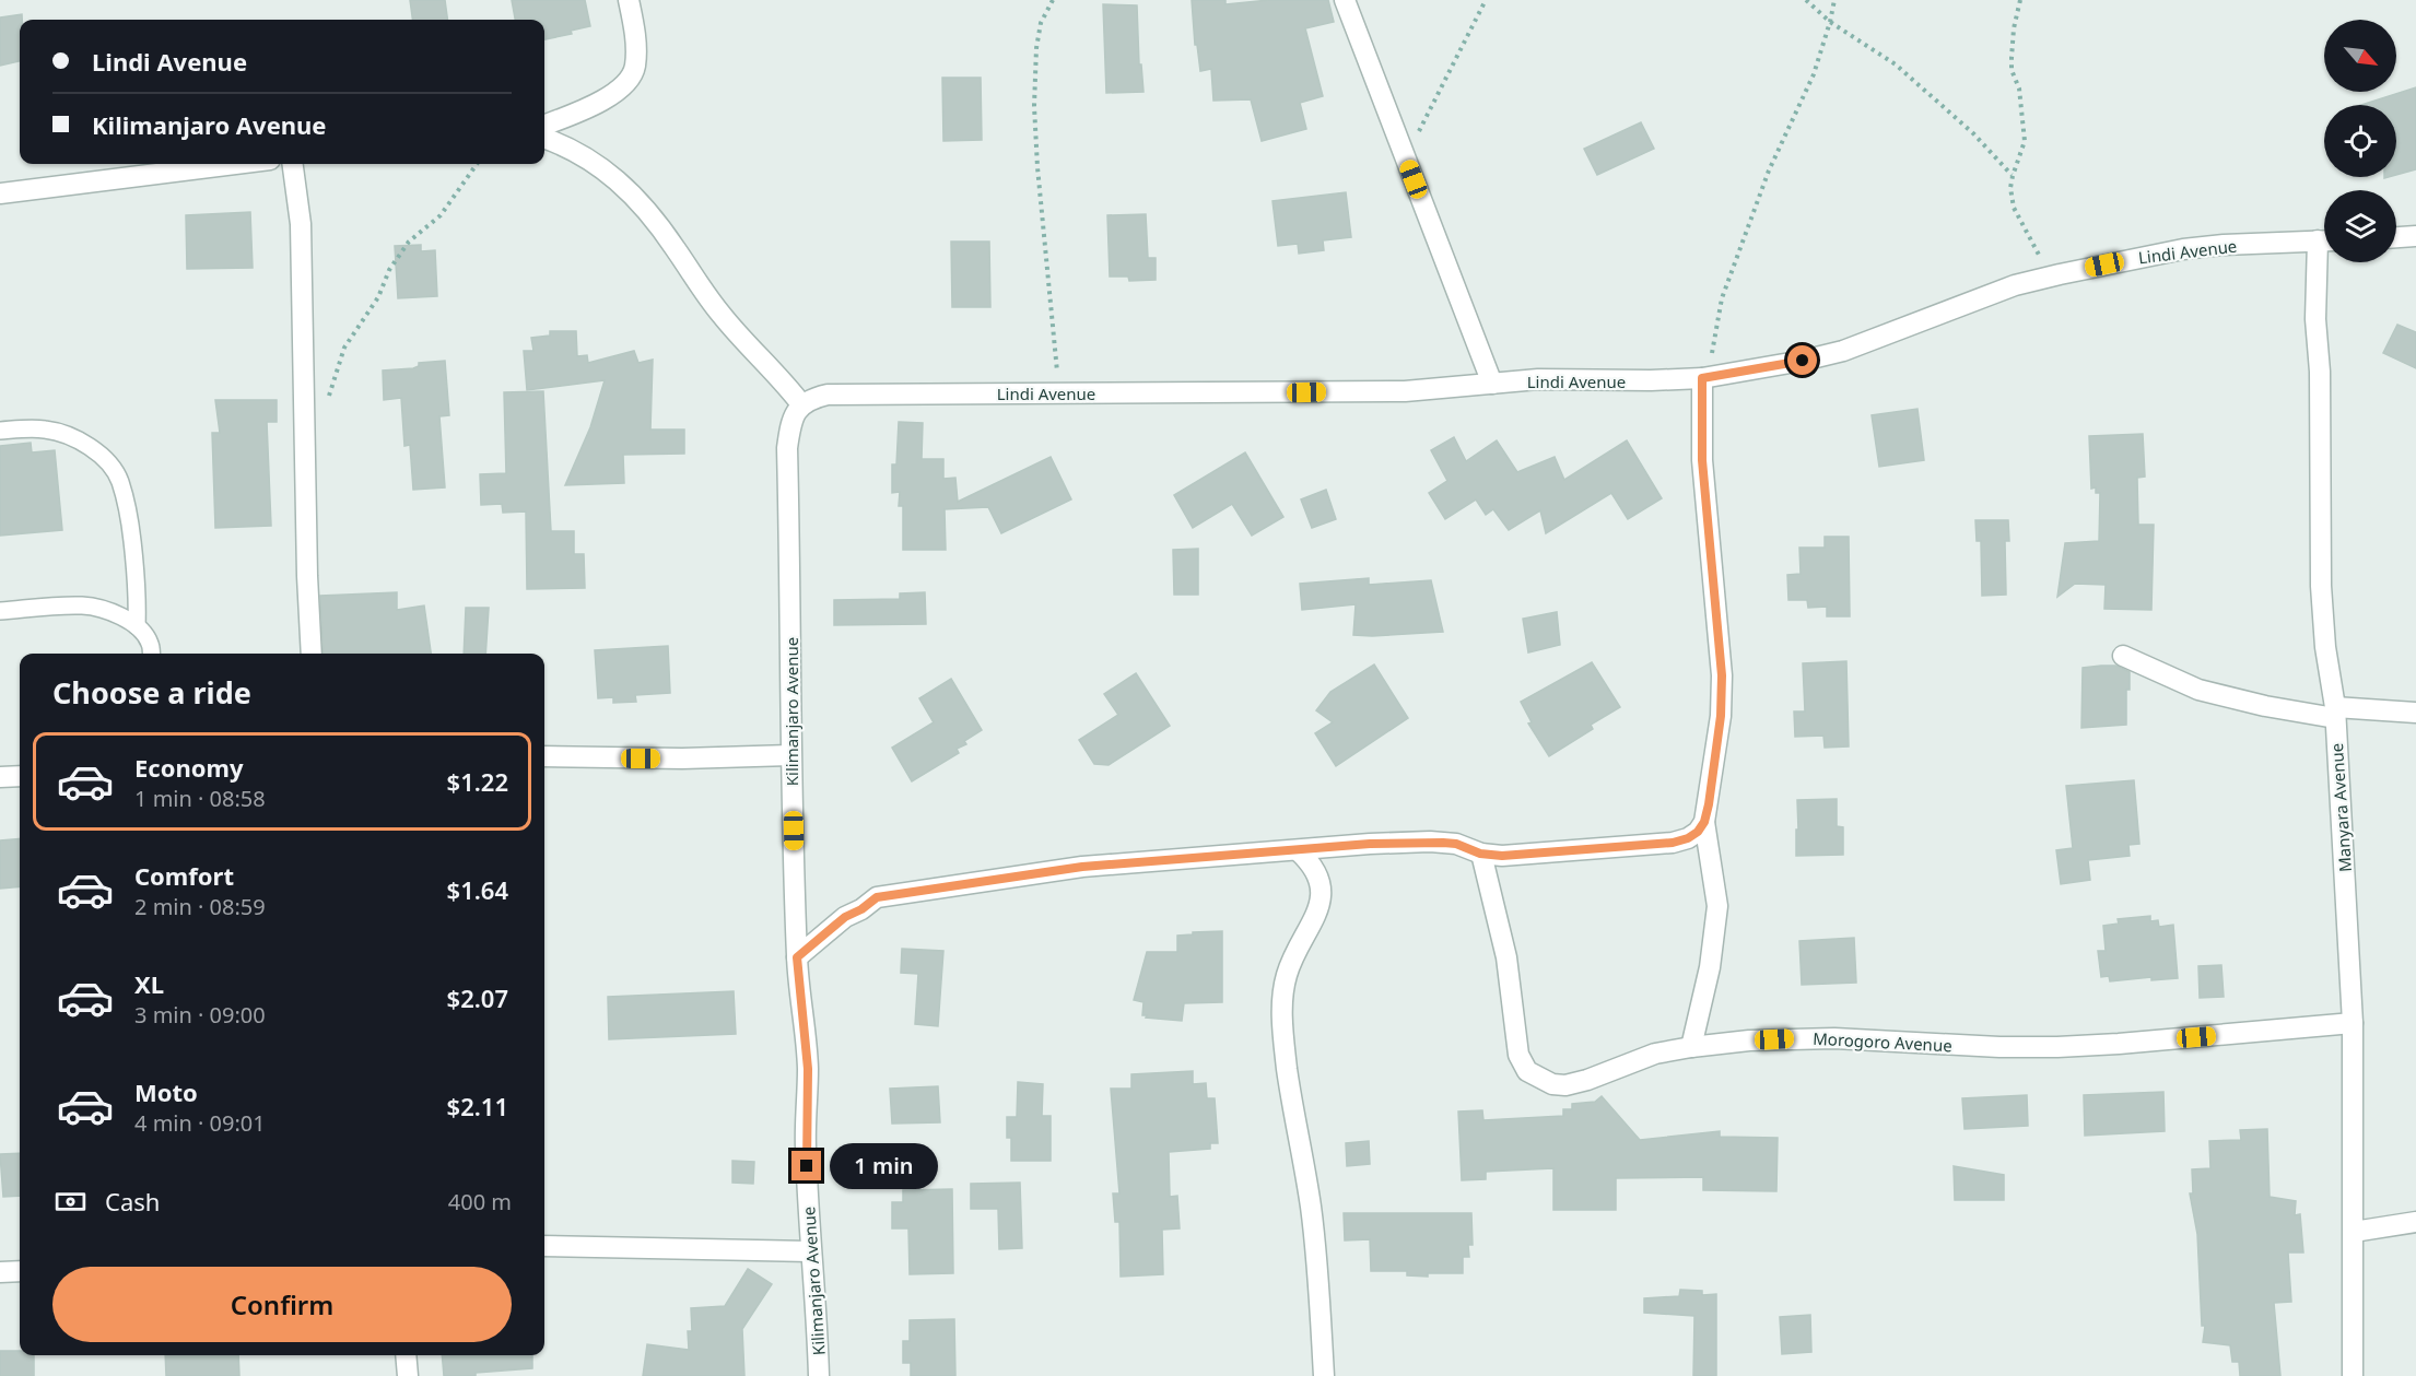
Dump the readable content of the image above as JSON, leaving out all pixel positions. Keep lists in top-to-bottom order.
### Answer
{
  "streets": {
    "street": [
      "Lindi Avenue",
      "Kilimanjaro Avenue",
      "Manyara Avenue",
      "Morogoro Avenue"
    ]
  },
  "crossings": [
    ["Lindi Avenue", "Kilimanjaro Avenue"],
    ["Manyara Avenue", "Morogoro Avenue"]
  ],
  "north": "bottom right",
  "page": {
    "banner": ["Lindi Avenue", "Kilimanjaro Avenue"],
    "heading": "Choose a ride",
    "list": [
      {
        "name": "Economy",
        "note": "1 min · 08:58",
        "value": "$1.22"
      },
      {
        "name": "Comfort",
        "note": "2 min · 08:59",
        "value": "$1.64"
      },
      {
        "name": "XL",
        "note": "3 min · 09:00",
        "value": "$2.07"
      },
      {
        "name": "Moto",
        "note": "4 min · 09:01",
        "value": "$2.11"
      }
    ],
    "bubble": "1 min",
    "pay": ["Cash", "400 m"],
    "buttons": "Confirm"
  }
}
